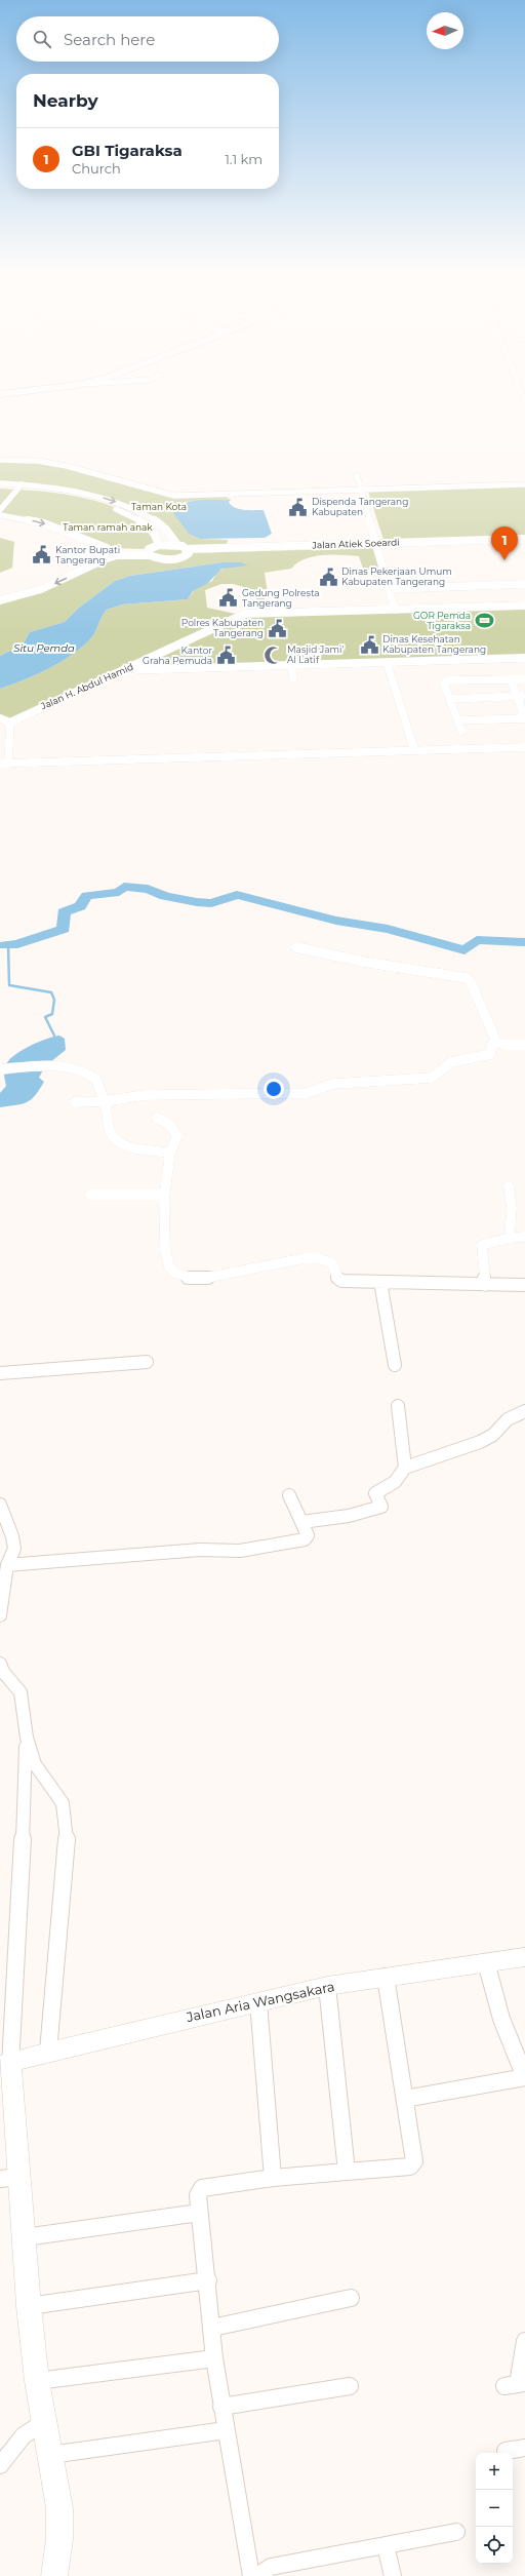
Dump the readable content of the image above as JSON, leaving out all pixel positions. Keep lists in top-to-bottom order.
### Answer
{
  "streets": {
    "street": ["Jalan Atiek Soeardi", "Jalan H. Abdul Hamid", "Jalan Aria Wangsakara"]
  },
  "water": ["Situ Pemda"],
  "parks": ["Taman Kota", "Taman ramah anak"],
  "places": {
    "public building": [
      "Dispenda Tangerang Kabupaten",
      "Kantor Bupati Tangerang",
      "Dinas Pekerjaan Umum Kabupaten Tangerang",
      "Gedung Polresta Tangerang",
      "Polres Kabupaten Tangerang",
      "Dinas Kesehatan Kabupaten Tangerang",
      "Kantor Graha Pemuda"
    ],
    "sports": ["GOR Pemda Tigaraksa"],
    "mosque": ["Masjid Jami' Al Latif"]
  },
  "north": "left",
  "page": {
    "search": "Search here",
    "heading": "Nearby",
    "list": [
      {
        "mark": "1",
        "name": "GBI Tigaraksa",
        "note": "Church",
        "value": "1.1 km"
      }
    ],
    "pins": "1",
    "map_buttons": ["+", "−"]
  }
}
